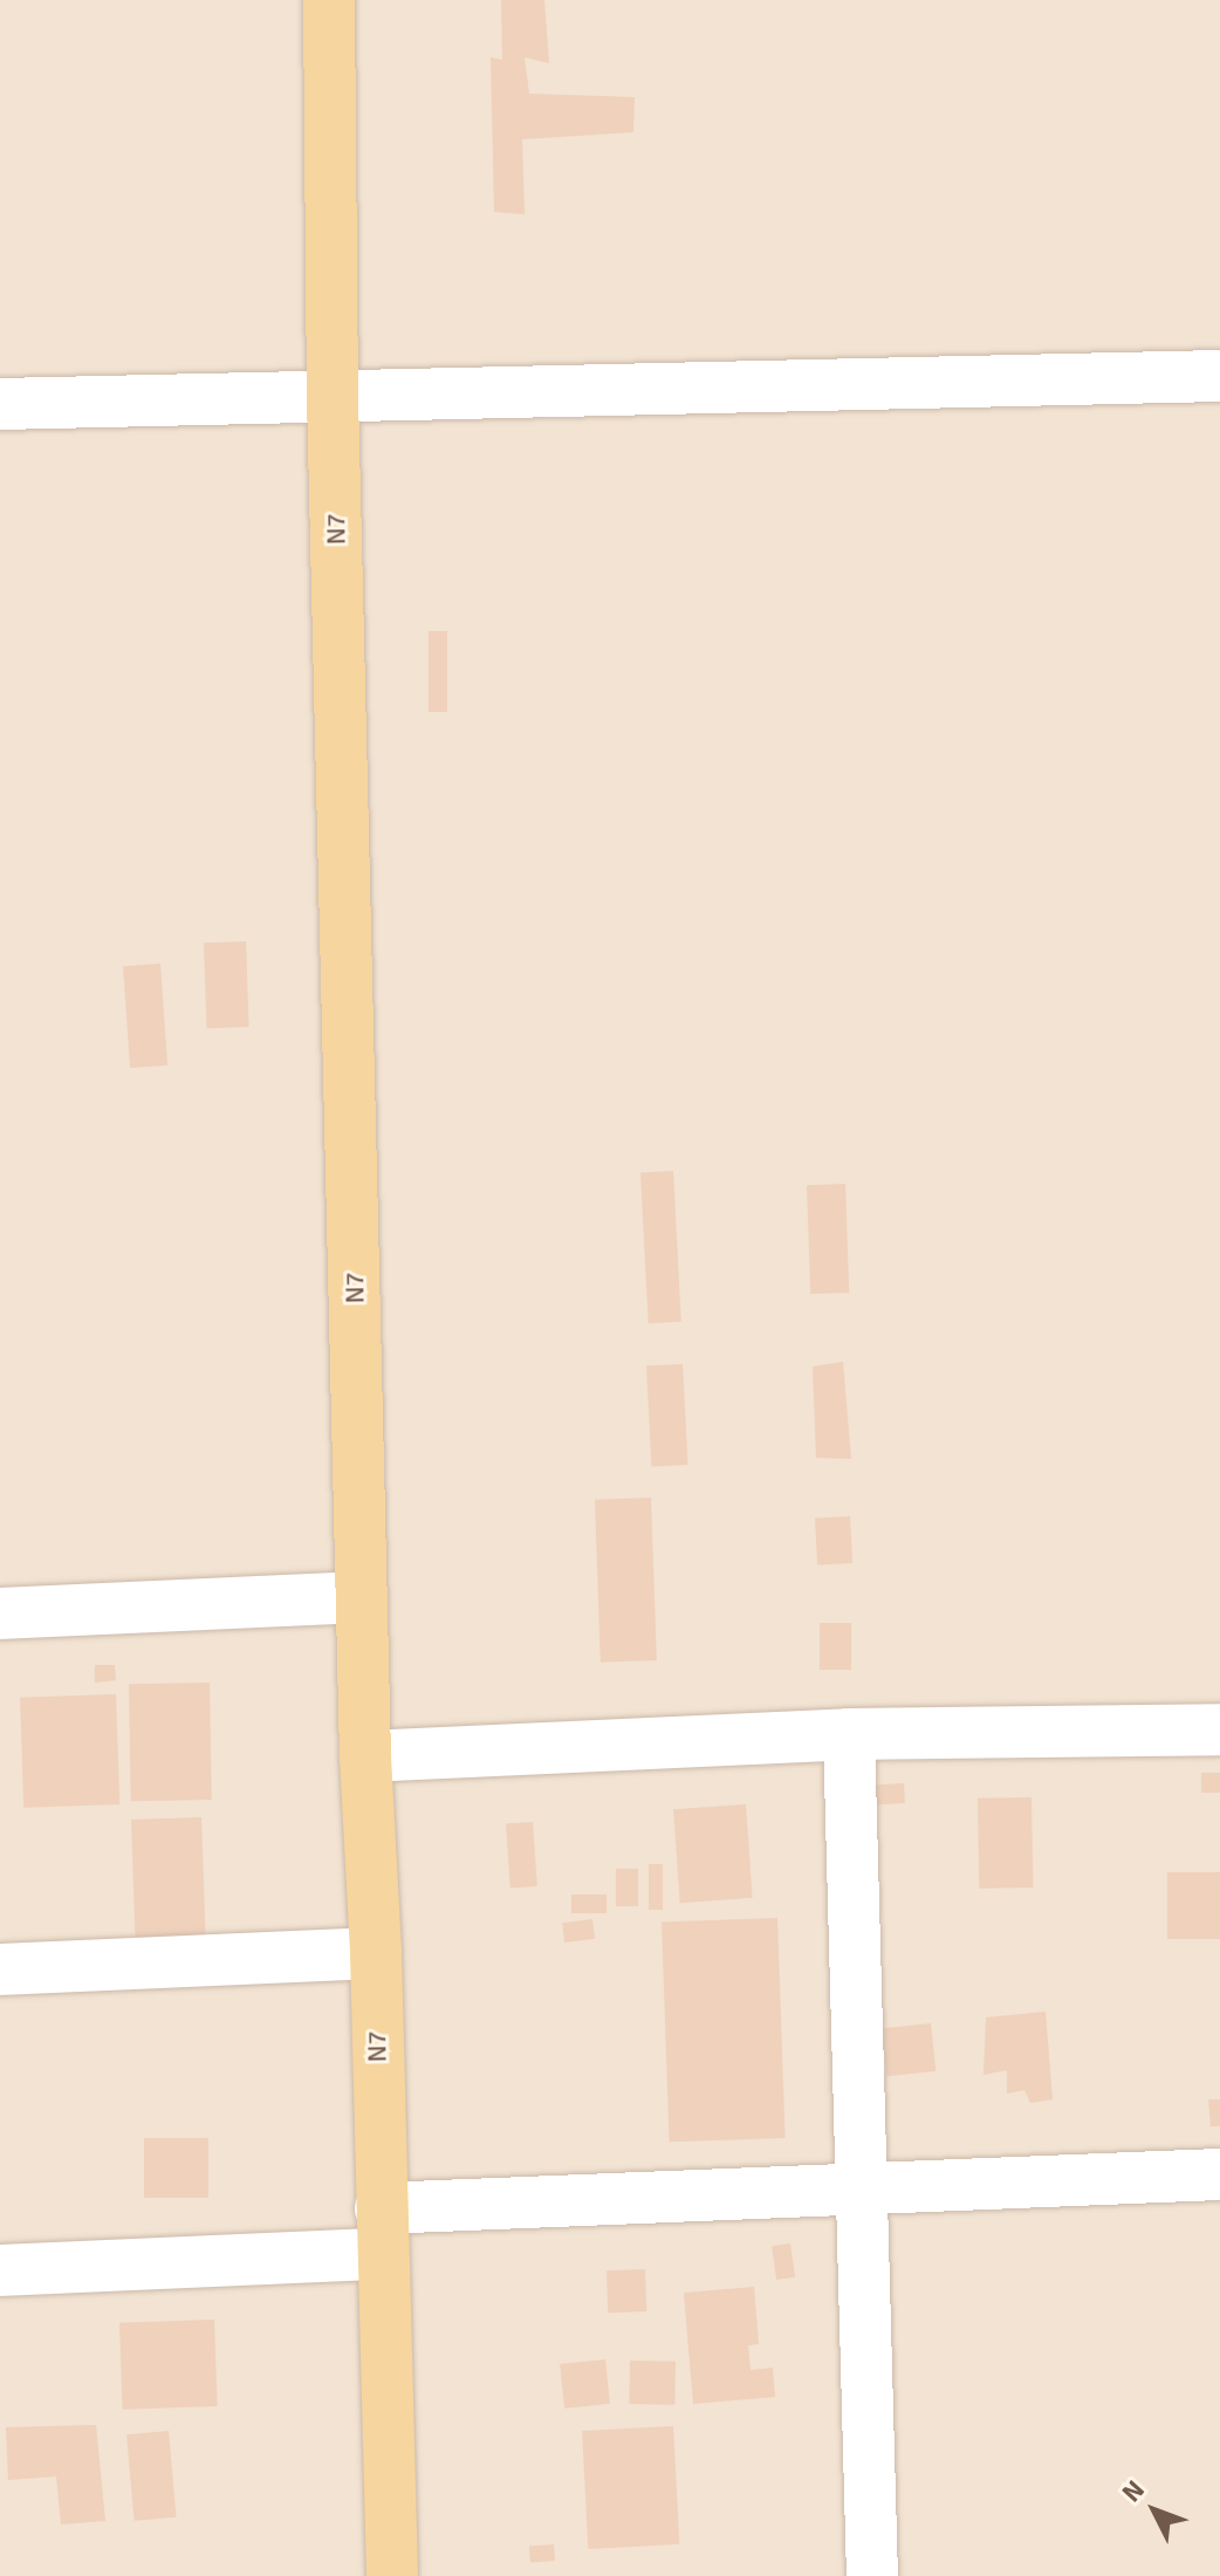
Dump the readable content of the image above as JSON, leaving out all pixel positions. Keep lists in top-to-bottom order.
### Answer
{
  "streets": {
    "main road": ["N7"]
  },
  "north": "top left"
}
